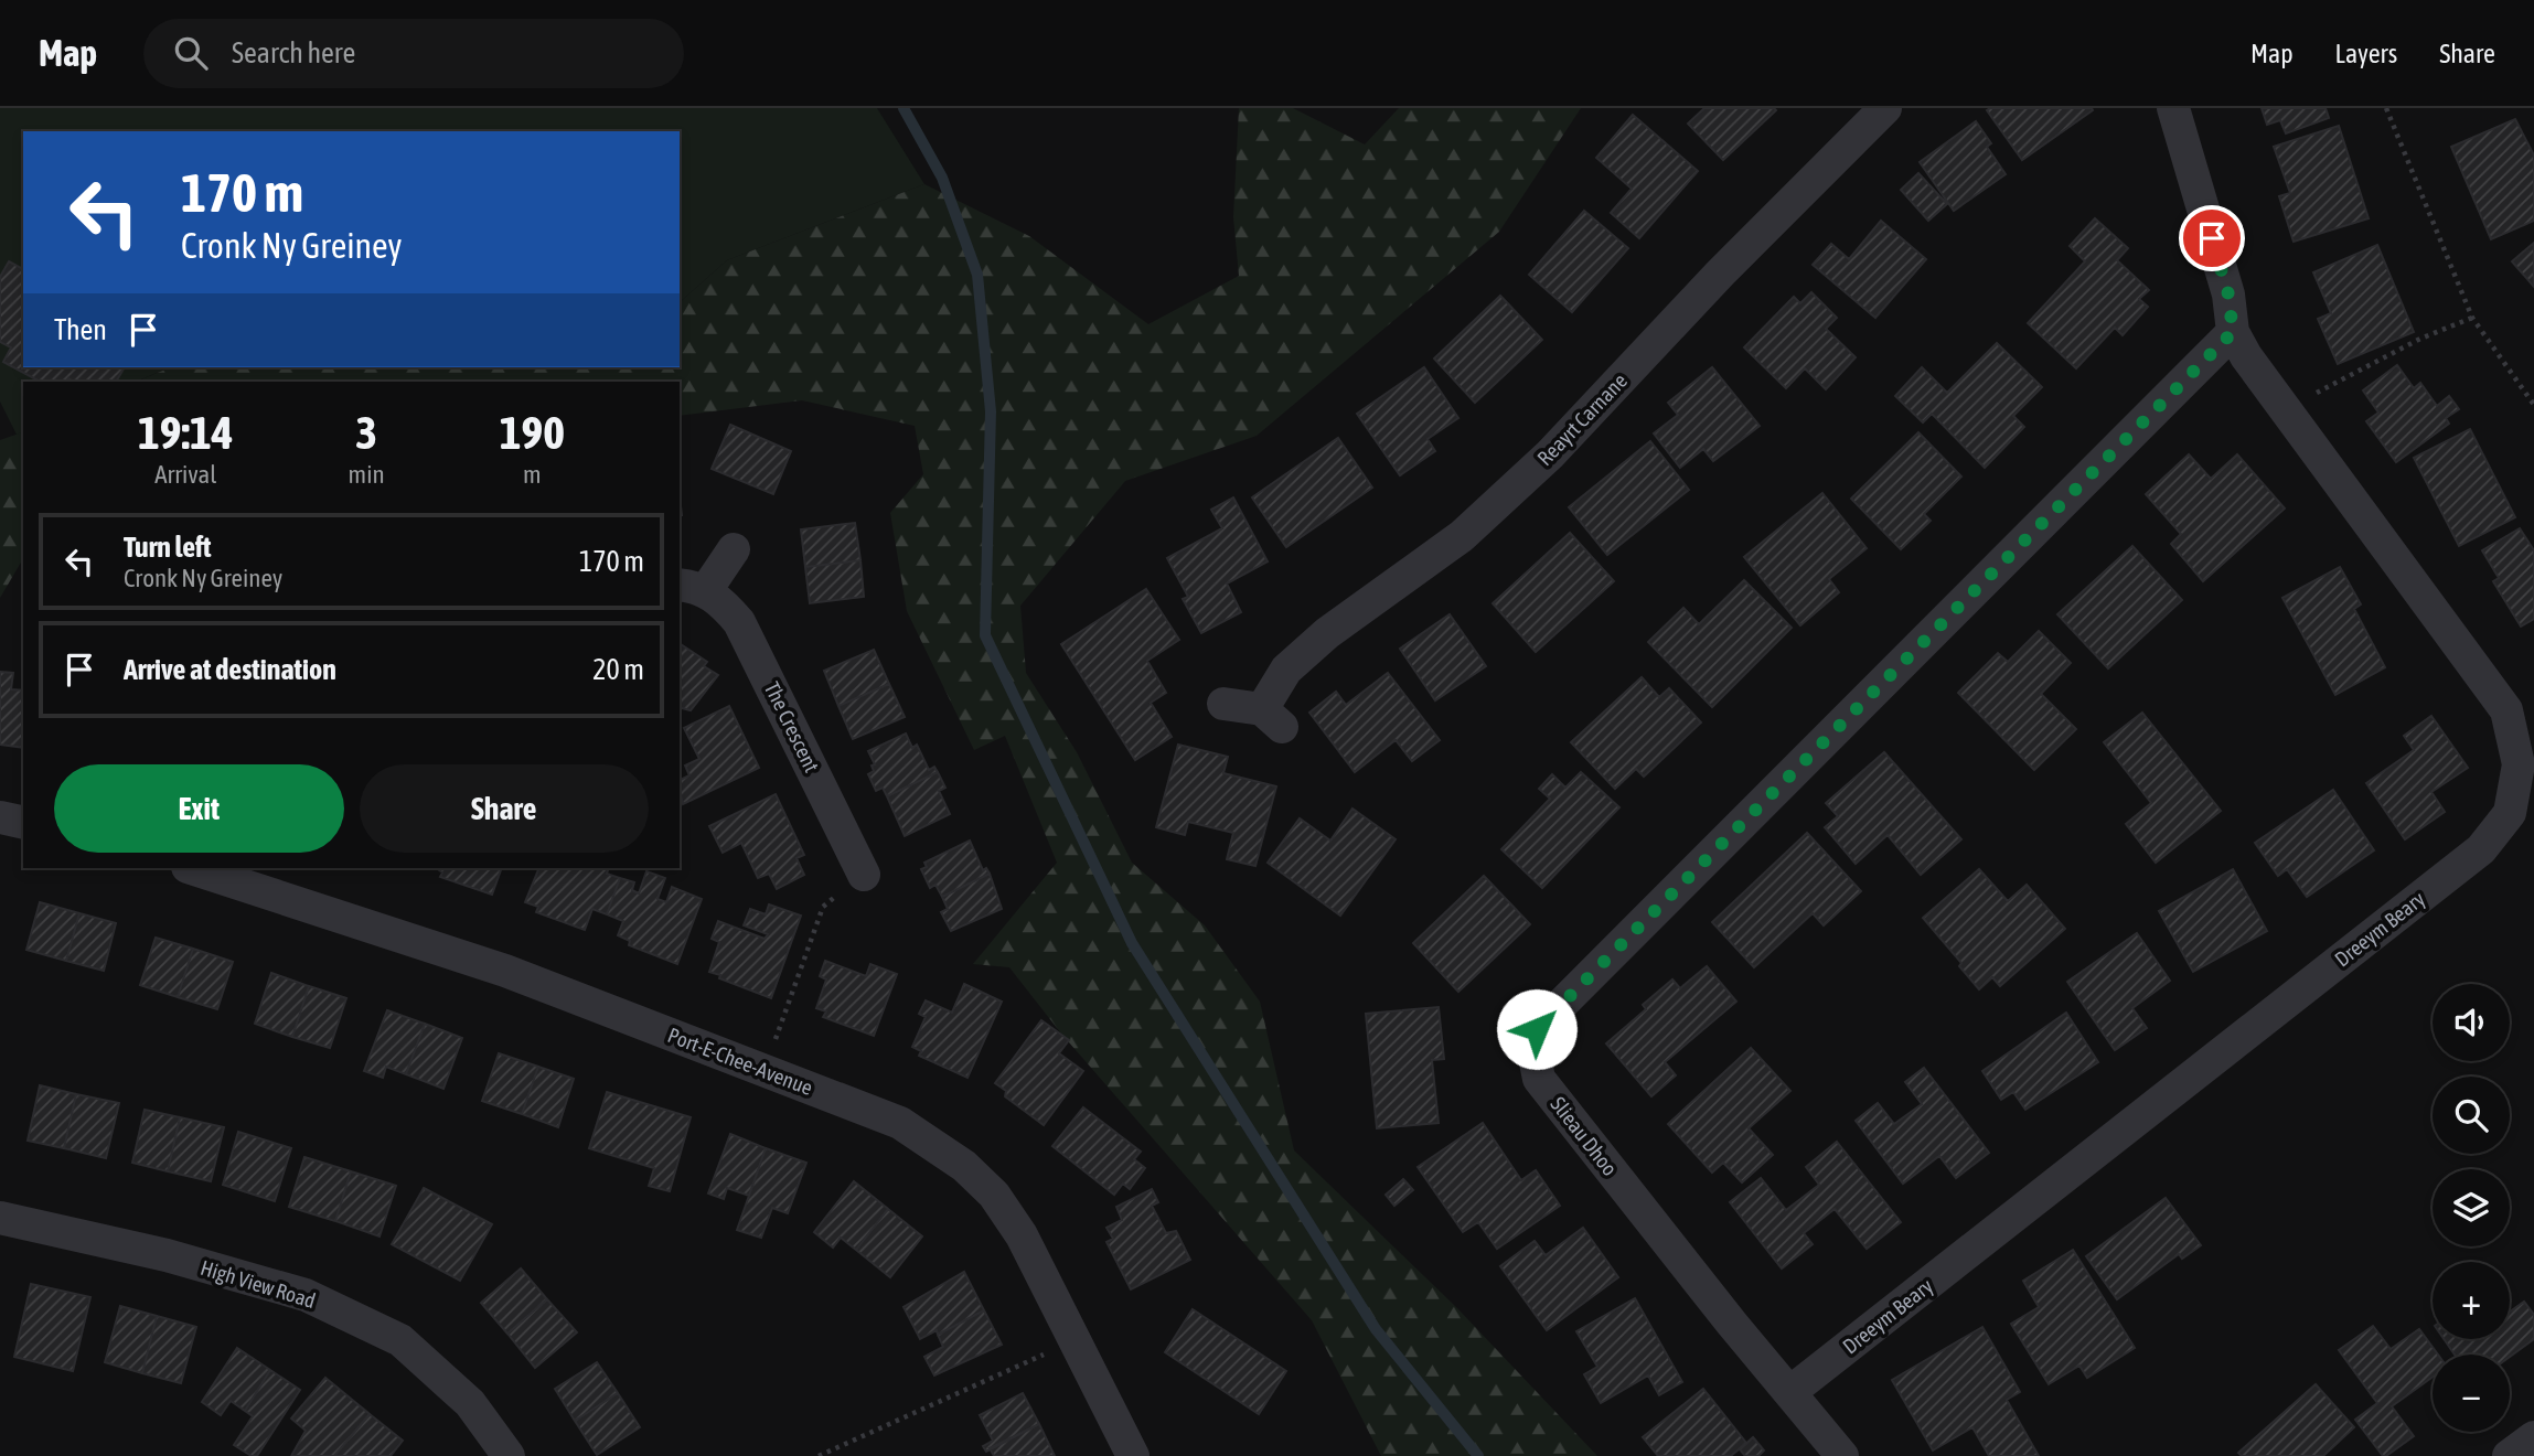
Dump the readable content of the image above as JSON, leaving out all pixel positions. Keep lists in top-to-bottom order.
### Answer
{
  "streets": {
    "street": [
      "Reayrt Carnane",
      "The Crescent",
      "Dreeym Beary",
      "Port-E-Chee-Avenue",
      "Slieau Dhoo",
      "High View Road"
    ]
  },
  "crossings": [
    ["Dreeym Beary", "Slieau Dhoo"]
  ],
  "page": {
    "header": "Map",
    "search": "Search here",
    "nav": ["Map", "Layers", "Share"],
    "turn": ["170 m", "Cronk Ny Greiney"],
    "then": "Then",
    "eta": [
      "19:14",
      "Arrival",
      "3",
      "min",
      "190",
      "m"
    ],
    "list": [
      {
        "name": "Turn left",
        "note": "Cronk Ny Greiney",
        "value": "170 m"
      },
      {
        "name": "Arrive at destination",
        "value": "20 m"
      }
    ],
    "buttons": ["Exit", "Share"],
    "map_buttons": ["+", "−"]
  }
}
